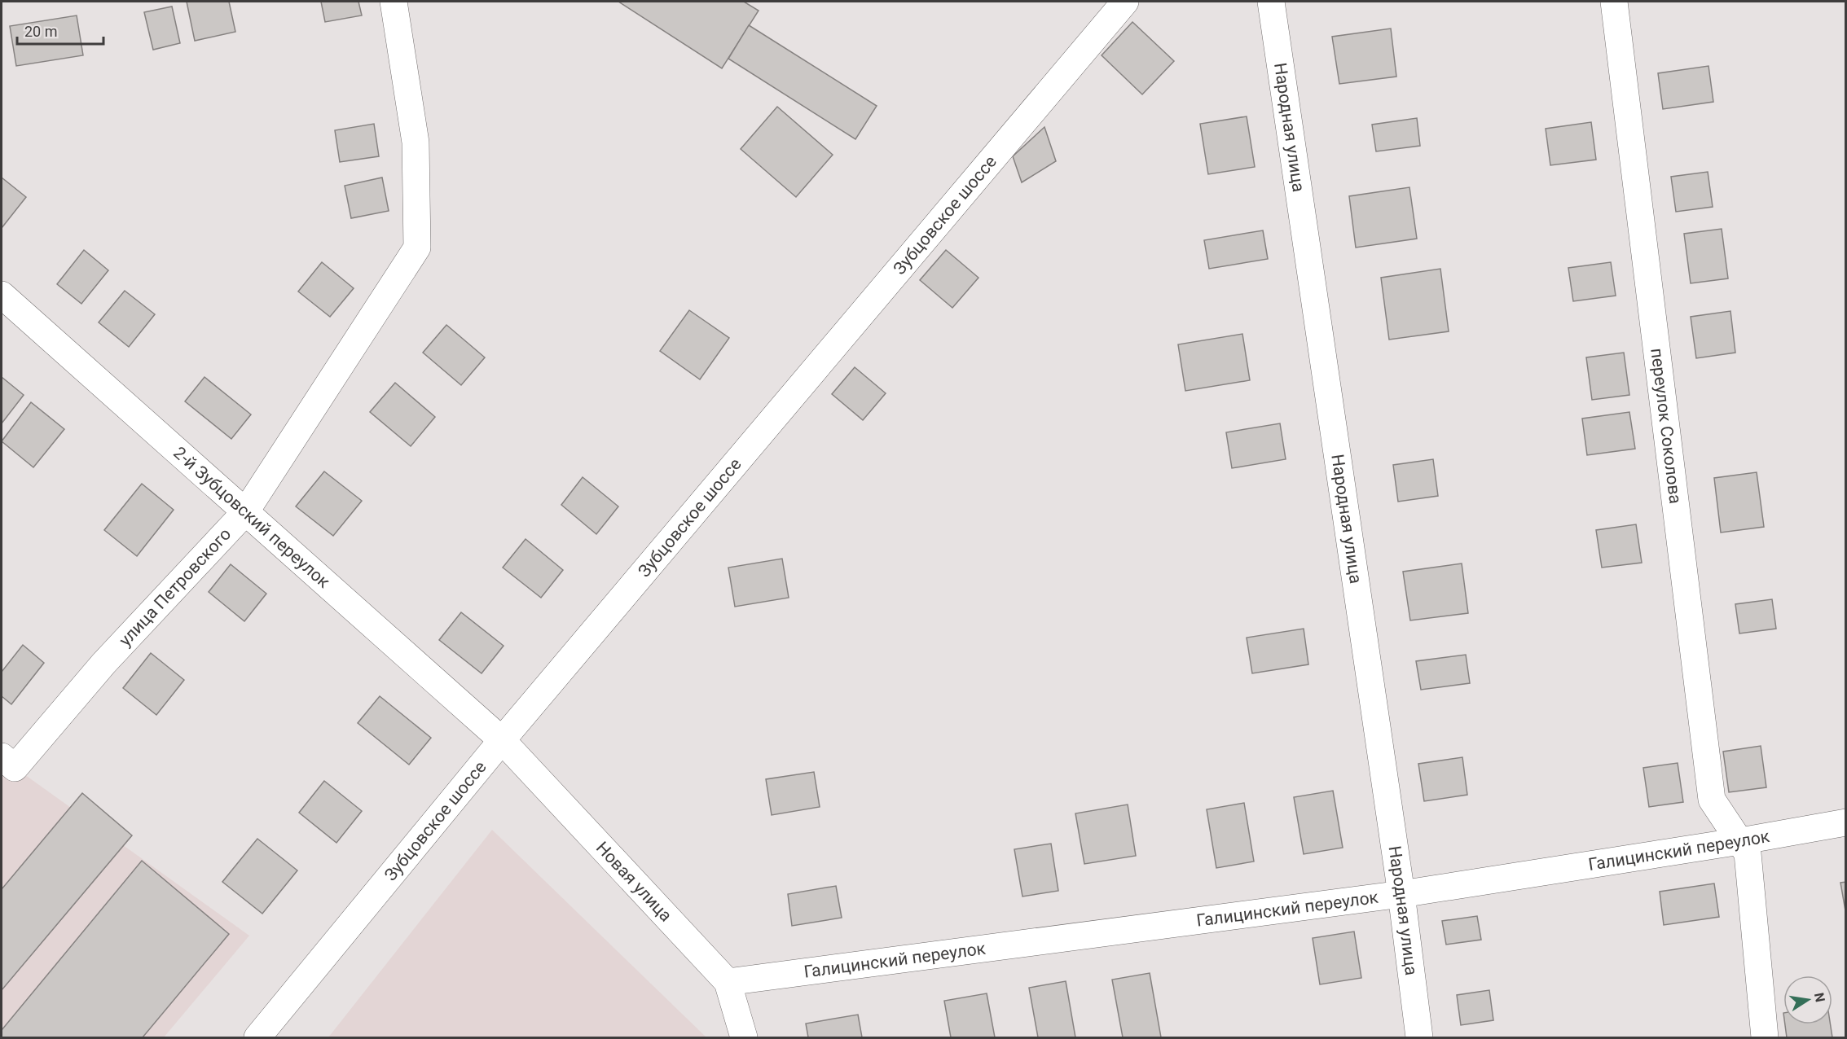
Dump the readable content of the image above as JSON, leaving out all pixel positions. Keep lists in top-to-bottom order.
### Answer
{
  "streets": {
    "street": [
      "Народная улица",
      "Зубцовское шоссе",
      "переулок Соколова",
      "2-й Зубцовский переулок",
      "улица Петровского",
      "Галицинский переулок",
      "Новая улица"
    ]
  },
  "crossings": [
    ["Народная улица", "Галицинский переулок"],
    ["Зубцовское шоссе", "2-й Зубцовский переулок"],
    ["Зубцовское шоссе", "Новая улица"],
    ["переулок Соколова", "Галицинский переулок"],
    ["2-й Зубцовский переулок", "улица Петровского"],
    ["2-й Зубцовский переулок", "Новая улица"],
    ["Галицинский переулок", "Новая улица"]
  ],
  "scale_bar": "20 m",
  "north": "right"
}
